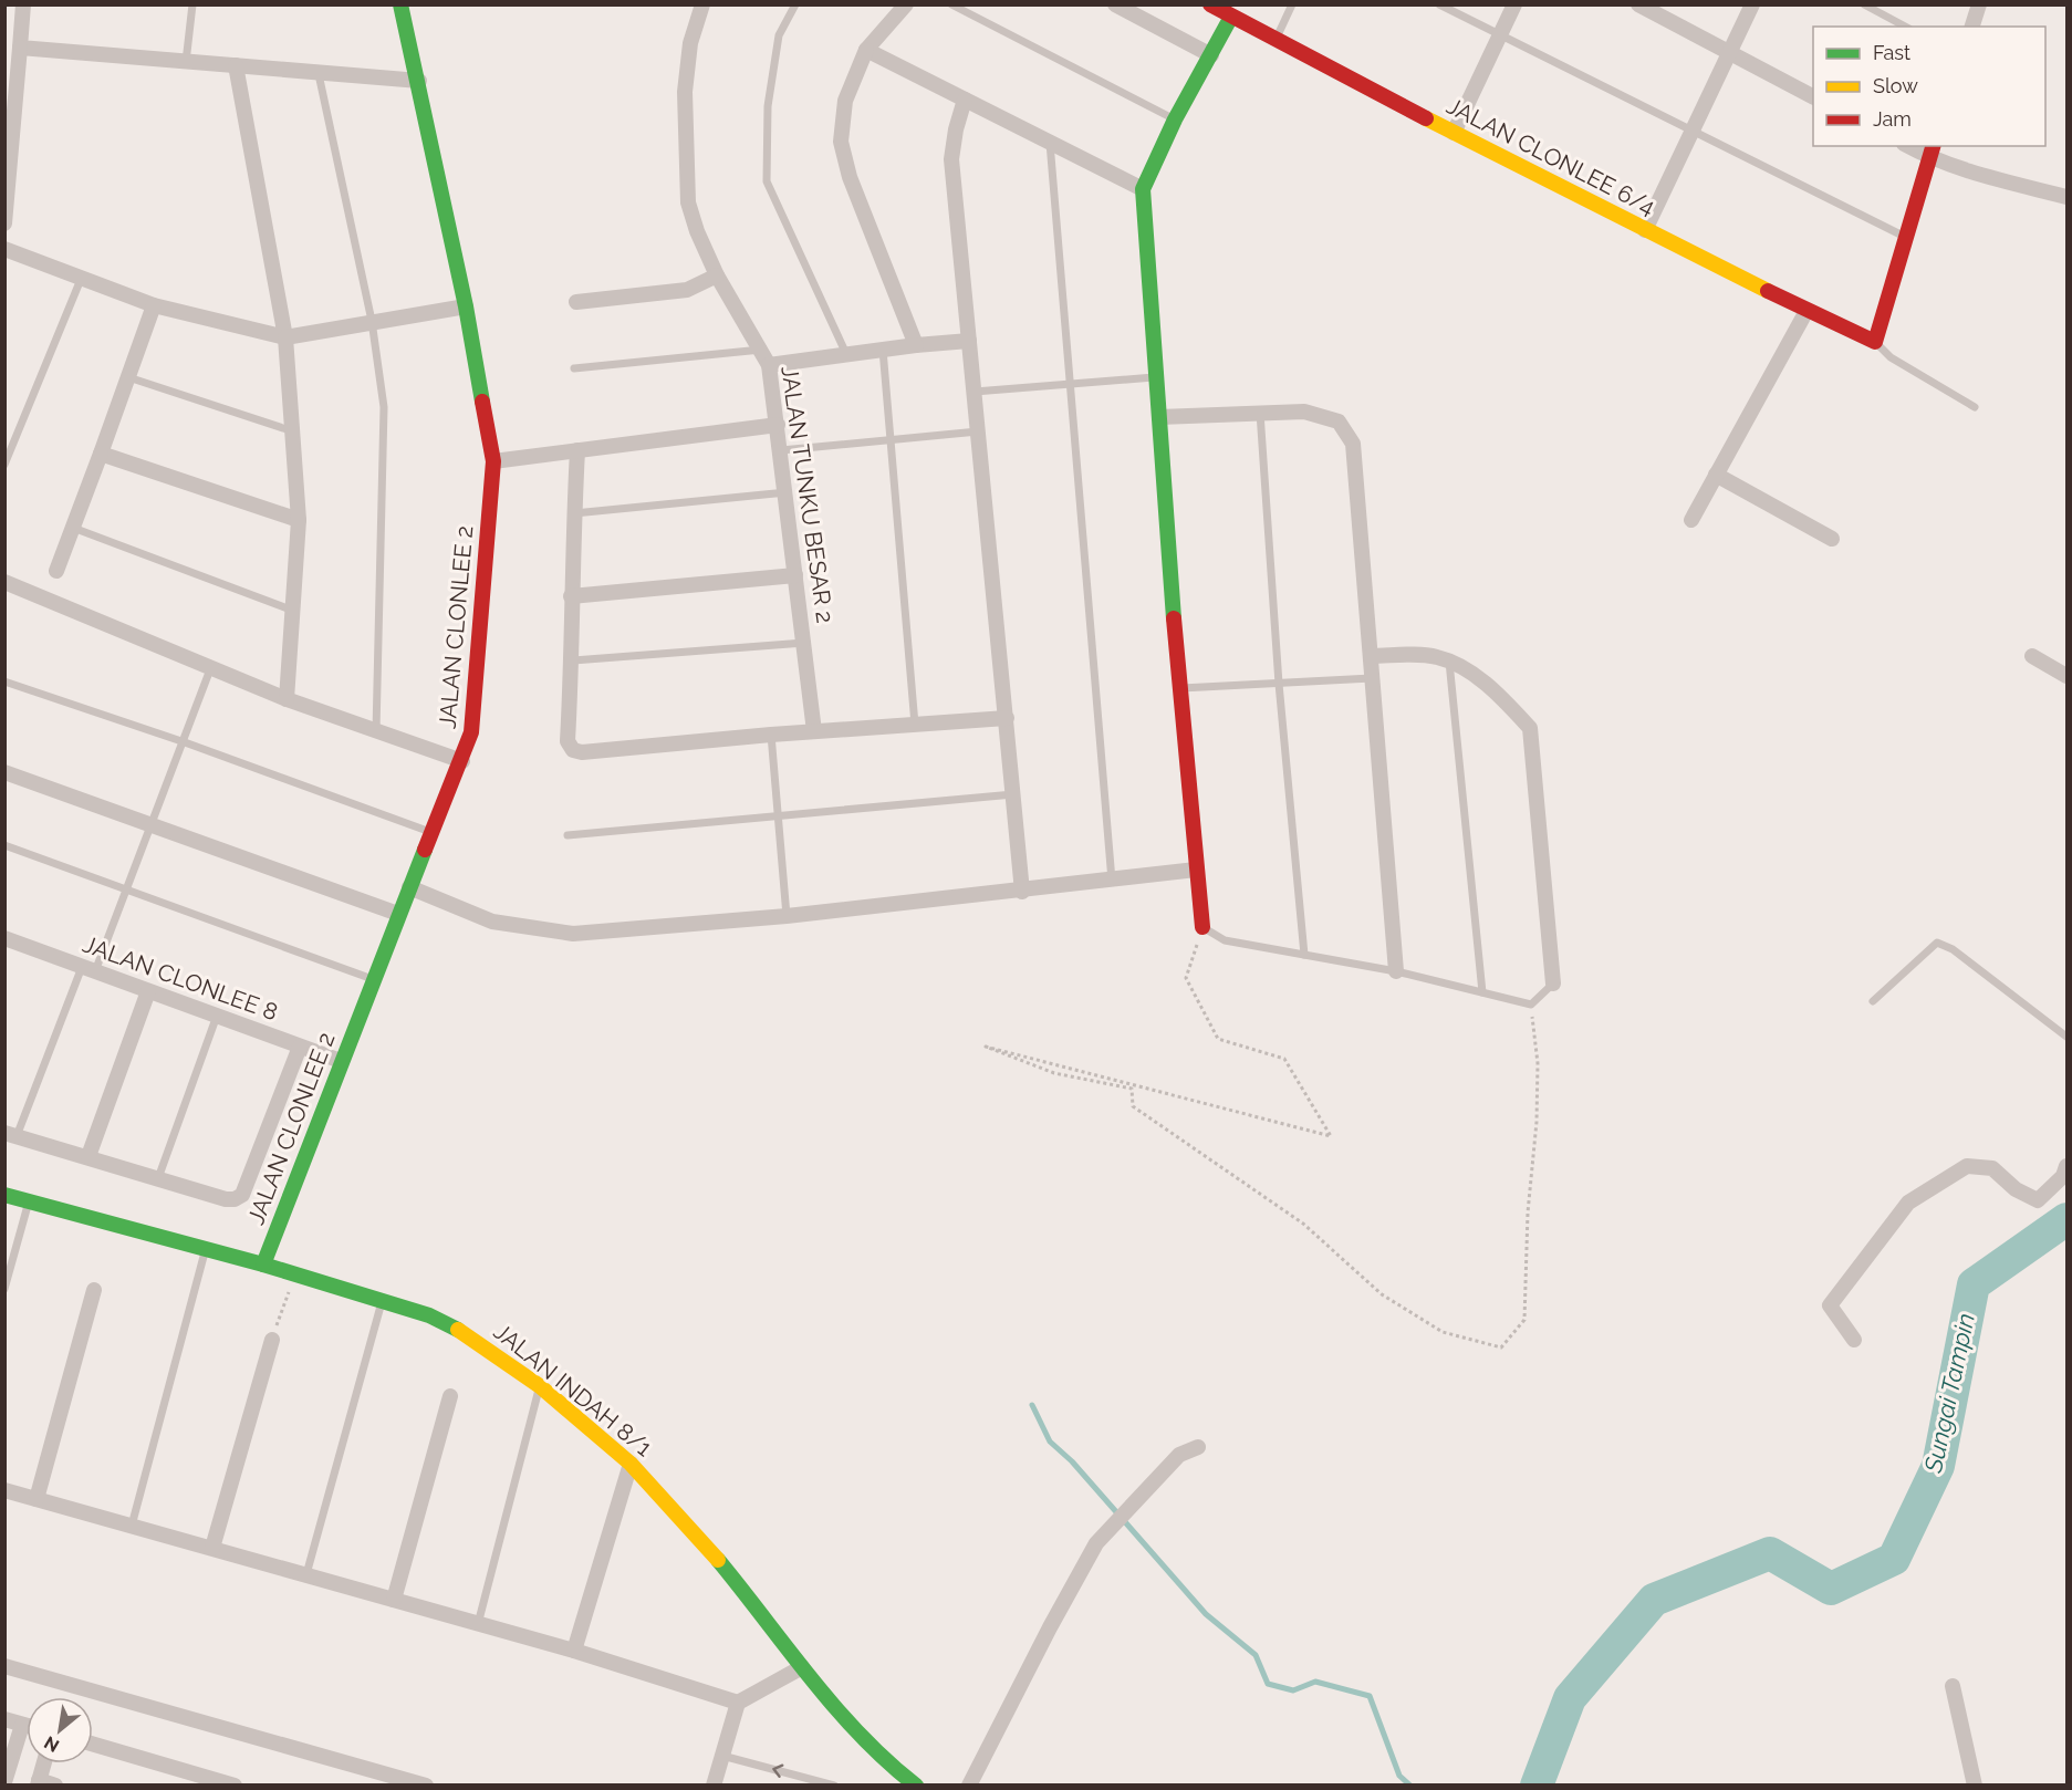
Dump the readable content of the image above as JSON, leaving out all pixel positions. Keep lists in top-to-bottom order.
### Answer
{
  "streets": {
    "street": [
      "JALAN CLONLEE 6/4",
      "JALAN TUNKU BESAR 2",
      "JALAN CLONLEE 2",
      "JALAN CLONLEE 8",
      "JALAN INDAH 8/1"
    ]
  },
  "crossings": [
    ["JALAN CLONLEE 2", "JALAN CLONLEE 8"],
    ["JALAN CLONLEE 2", "JALAN INDAH 8/1"]
  ],
  "water": ["Sungai Tampin"],
  "legend": ["Fast", "Slow", "Jam"],
  "north": "bottom left"
}
